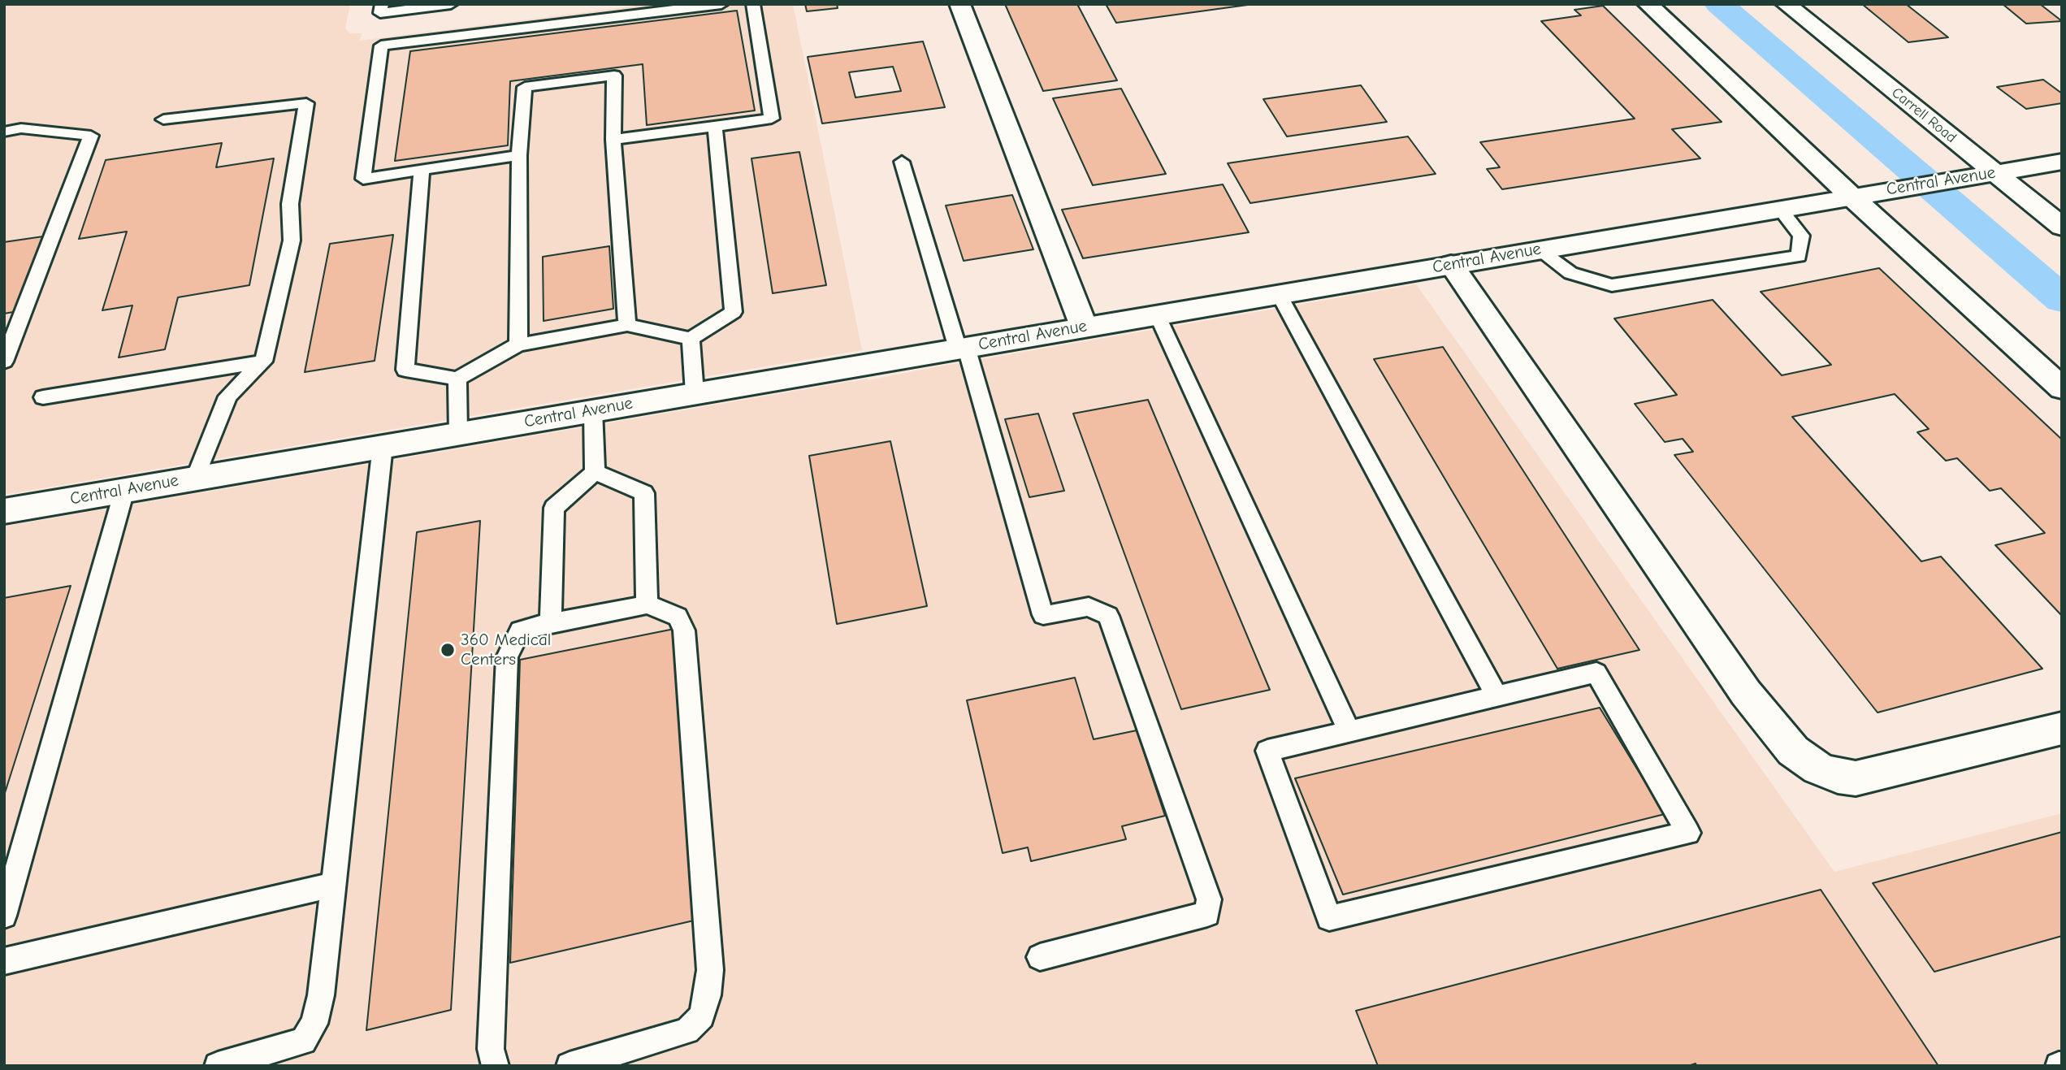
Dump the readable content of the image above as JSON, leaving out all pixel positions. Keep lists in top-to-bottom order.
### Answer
{
  "streets": {
    "street": ["Carrell Road", "Central Avenue"]
  },
  "crossings": [
    ["Carrell Road", "Central Avenue"]
  ],
  "places": ["360 Medical Centers"]
}
